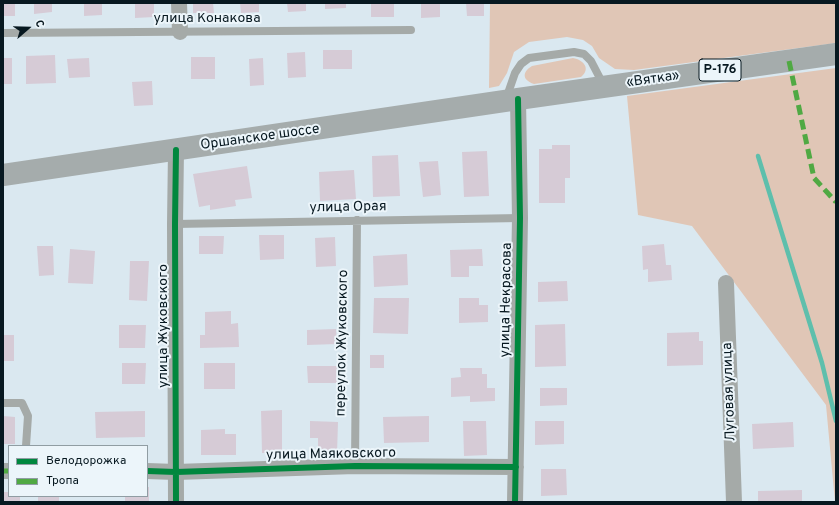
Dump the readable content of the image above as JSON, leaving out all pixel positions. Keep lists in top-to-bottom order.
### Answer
{
  "streets": {
    "main road": ["Р-176", "«Вятка»", "Оршанское шоссе"],
    "street": [
      "улица Некрасова",
      "улица Жуковского",
      "Луговая улица",
      "улица Маяковского"
    ],
    "lane": ["улица Конакова", "улица Орая", "переулок Жуковского"]
  },
  "crossings": [
    ["«Вятка»", "Оршанское шоссе"],
    ["«Вятка»", "улица Некрасова"],
    ["Оршанское шоссе", "улица Некрасова"],
    ["Оршанское шоссе", "улица Жуковского"],
    ["улица Орая", "улица Некрасова"],
    ["улица Орая", "улица Жуковского"],
    ["улица Орая", "переулок Жуковского"],
    ["улица Некрасова", "улица Маяковского"],
    ["улица Жуковского", "улица Маяковского"],
    ["переулок Жуковского", "улица Маяковского"]
  ],
  "legend": ["Велодорожка", "Тропа"],
  "north": "right"
}
